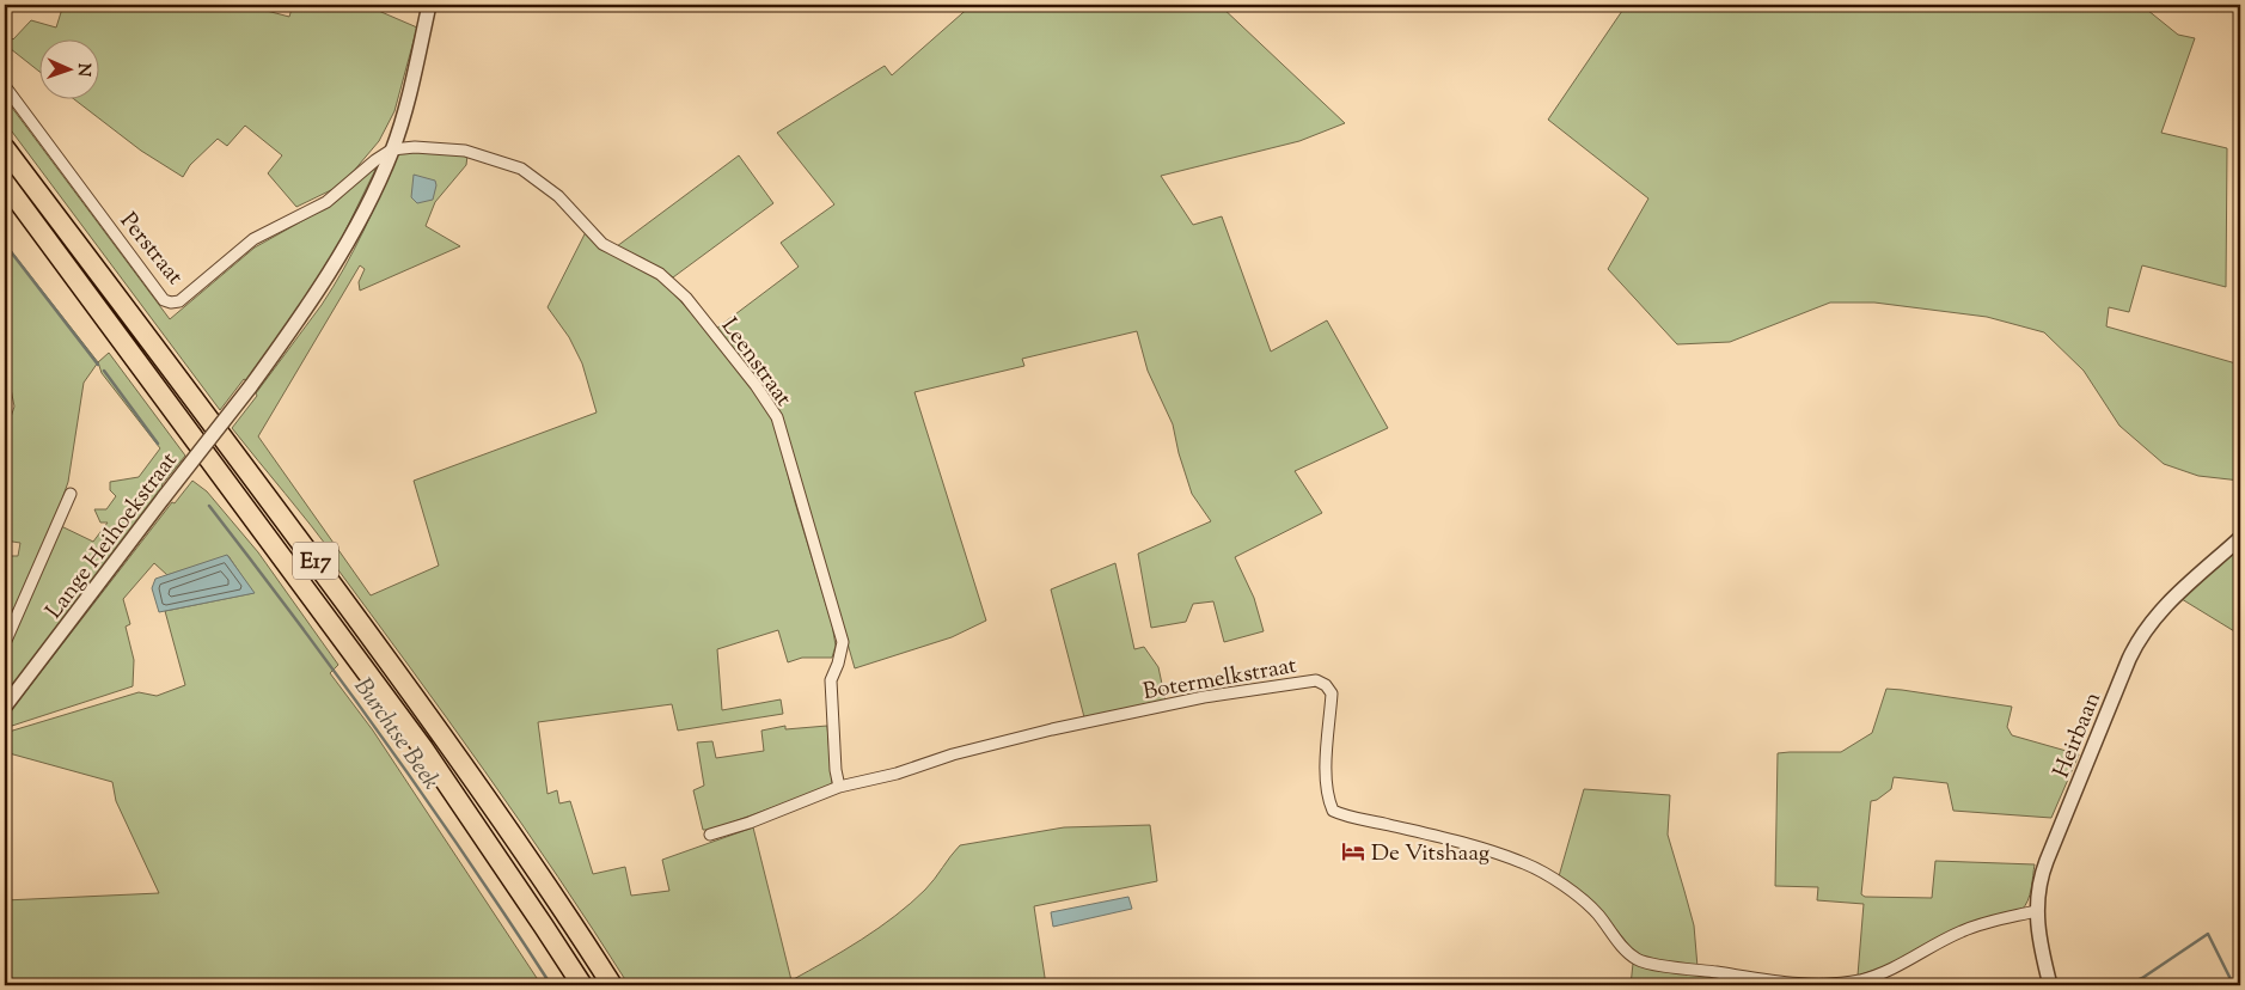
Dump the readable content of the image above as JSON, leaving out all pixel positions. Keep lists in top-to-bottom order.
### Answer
{
  "streets": {
    "highway": ["E17"],
    "street": [
      "Perstraat",
      "Leenstraat",
      "Lange Heihoekstraat",
      "Botermelkstraat",
      "Heirbaan"
    ]
  },
  "crossings": [
    ["Perstraat", "Leenstraat"],
    ["Perstraat", "Lange Heihoekstraat"],
    ["Leenstraat", "Lange Heihoekstraat"],
    ["Leenstraat", "Botermelkstraat"],
    ["Botermelkstraat", "Heirbaan"]
  ],
  "water": ["Burchtse Beek"],
  "places": {
    "hotel": ["De Vitshaag"]
  },
  "north": "right"
}
